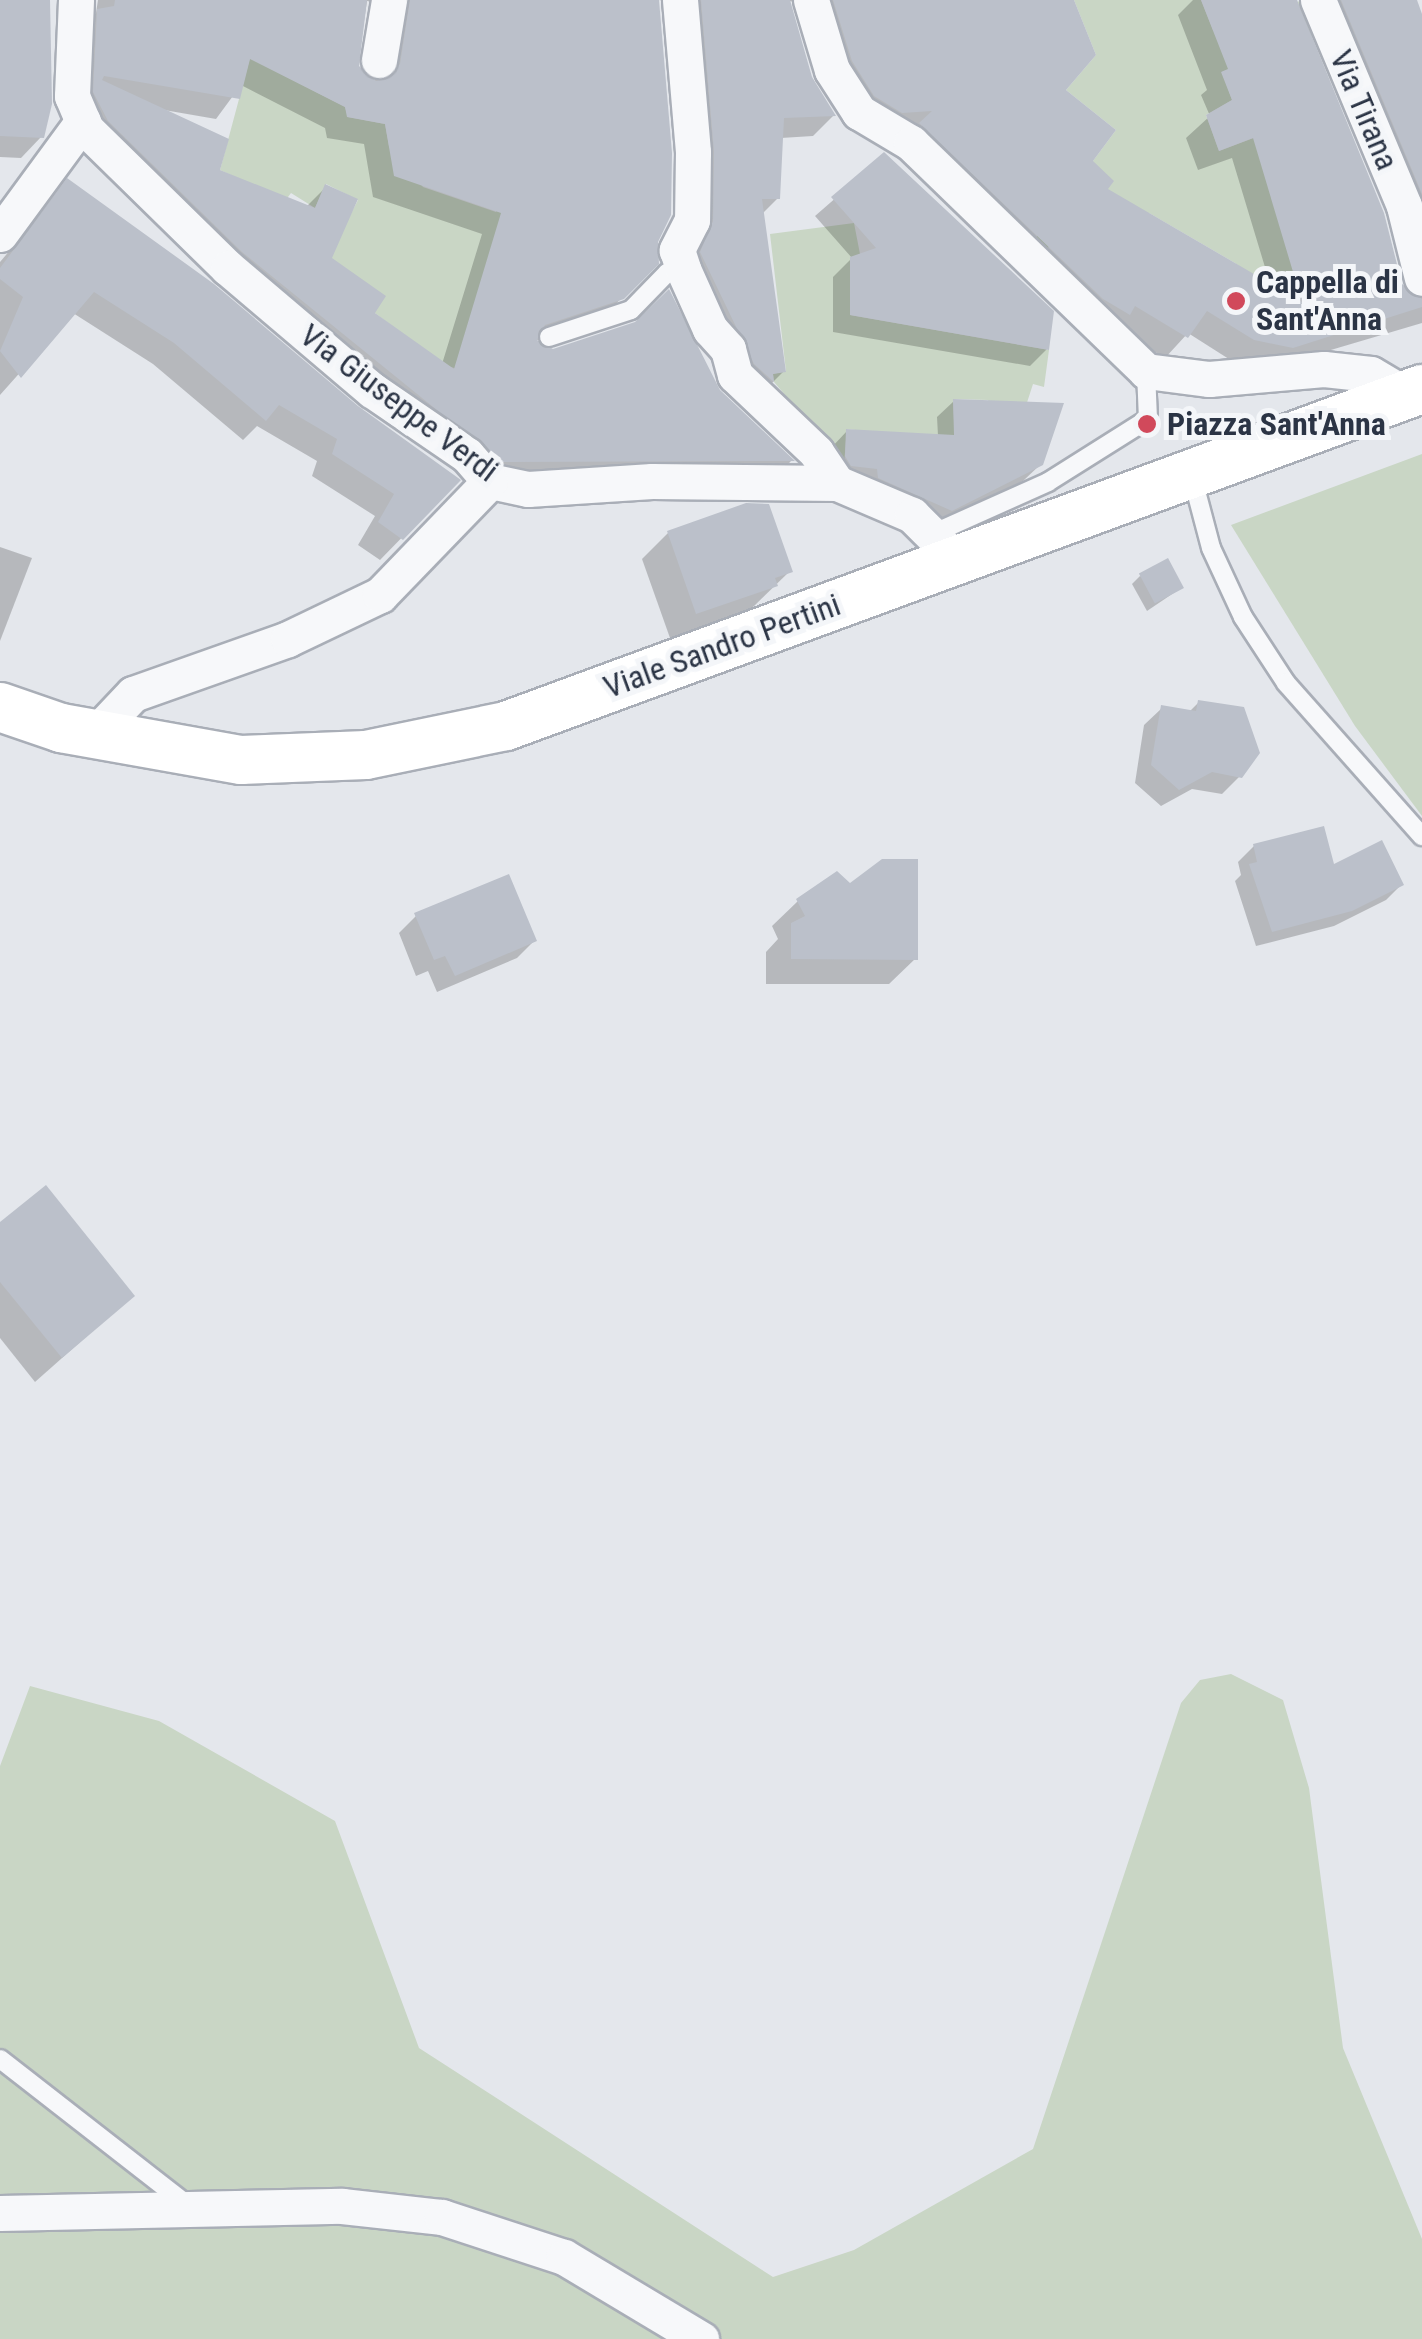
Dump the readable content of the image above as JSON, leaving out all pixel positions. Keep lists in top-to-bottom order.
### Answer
{
  "streets": {
    "street": ["Via Tirana", "Via Giuseppe Verdi", "Viale Sandro Pertini"]
  },
  "crossings": [
    ["Via Giuseppe Verdi", "Viale Sandro Pertini"]
  ],
  "places": ["Cappella di Sant'Anna", "Piazza Sant'Anna"]
}
